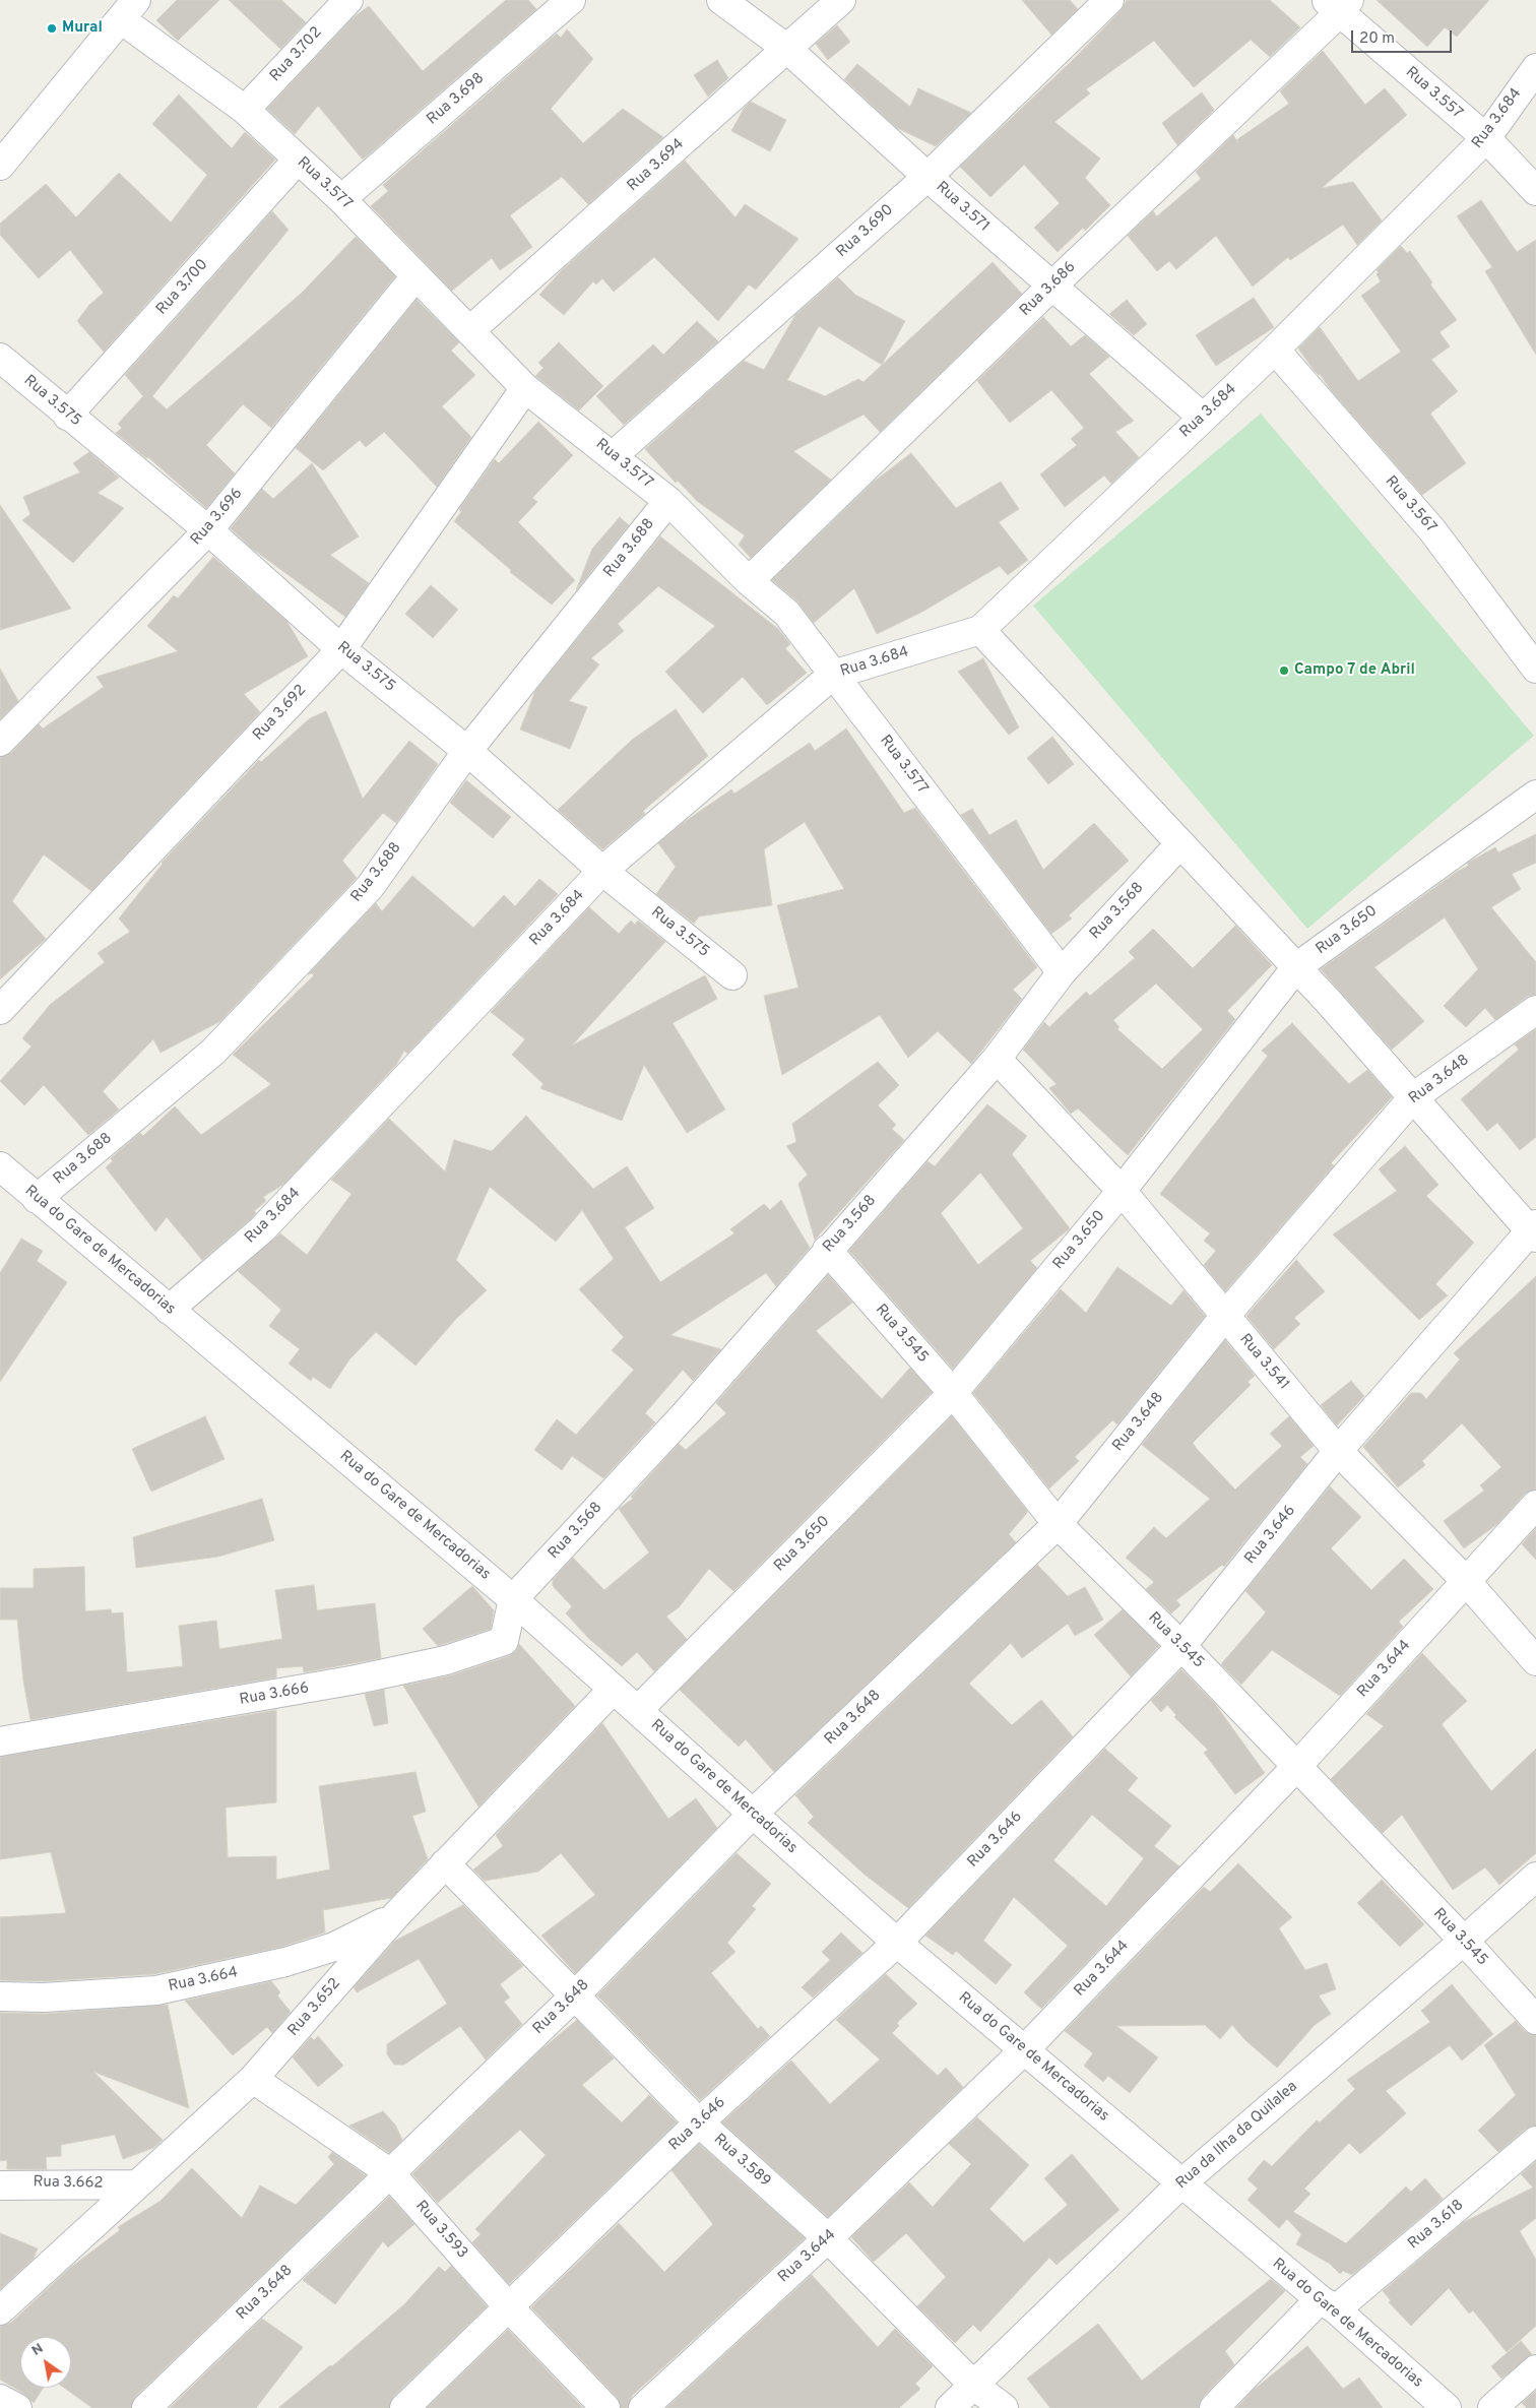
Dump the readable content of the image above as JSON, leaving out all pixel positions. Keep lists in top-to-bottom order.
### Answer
{
  "streets": {
    "street": [
      "Rua 3.702",
      "Rua 3.557",
      "Rua 3.698",
      "Rua 3.684",
      "Rua 3.694",
      "Rua 3.577",
      "Rua 3.571",
      "Rua 3.690",
      "Rua 3.700",
      "Rua 3.686",
      "Rua 3.575",
      "Rua 3.567",
      "Rua 3.696",
      "Rua 3.688",
      "Rua 3.692",
      "Rua 3.568",
      "Rua 3.650",
      "Rua 3.648",
      "Rua do Gare de Mercadorias",
      "Rua 3.545",
      "Rua 3.541",
      "Rua 3.646",
      "Rua 3.644",
      "Rua 3.666",
      "Rua 3.664",
      "Rua 3.652",
      "Rua da Ilha da Quilalea",
      "Rua 3.589",
      "Rua 3.662",
      "Rua 3.618",
      "Rua 3.593"
    ]
  },
  "crossings": [
    ["Rua 3.702", "Rua 3.577"],
    ["Rua 3.557", "Rua 3.684"],
    ["Rua 3.557", "Rua 3.686"],
    ["Rua 3.698", "Rua 3.577"],
    ["Rua 3.684", "Rua 3.577"],
    ["Rua 3.684", "Rua 3.571"],
    ["Rua 3.684", "Rua 3.575"],
    ["Rua 3.684", "Rua 3.567"],
    ["Rua 3.684", "Rua do Gare de Mercadorias"],
    ["Rua 3.694", "Rua 3.577"],
    ["Rua 3.694", "Rua 3.571"],
    ["Rua 3.577", "Rua 3.690"],
    ["Rua 3.577", "Rua 3.700"],
    ["Rua 3.577", "Rua 3.686"],
    ["Rua 3.577", "Rua 3.696"],
    ["Rua 3.577", "Rua 3.688"],
    ["Rua 3.577", "Rua 3.692"],
    ["Rua 3.577", "Rua 3.568"],
    ["Rua 3.571", "Rua 3.690"],
    ["Rua 3.571", "Rua 3.686"],
    ["Rua 3.700", "Rua 3.575"],
    ["Rua 3.575", "Rua 3.696"],
    ["Rua 3.575", "Rua 3.688"],
    ["Rua 3.575", "Rua 3.692"],
    ["Rua 3.688", "Rua do Gare de Mercadorias"],
    ["Rua 3.568", "Rua do Gare de Mercadorias"],
    ["Rua 3.568", "Rua 3.545"],
    ["Rua 3.568", "Rua 3.541"],
    ["Rua 3.568", "Rua 3.666"],
    ["Rua 3.650", "Rua do Gare de Mercadorias"],
    ["Rua 3.650", "Rua 3.545"],
    ["Rua 3.650", "Rua 3.541"],
    ["Rua 3.648", "Rua do Gare de Mercadorias"],
    ["Rua 3.648", "Rua 3.545"],
    ["Rua 3.648", "Rua 3.541"],
    ["Rua 3.648", "Rua 3.589"],
    ["Rua 3.648", "Rua 3.593"],
    ["Rua do Gare de Mercadorias", "Rua 3.646"],
    ["Rua do Gare de Mercadorias", "Rua 3.644"],
    ["Rua do Gare de Mercadorias", "Rua 3.666"],
    ["Rua do Gare de Mercadorias", "Rua 3.652"],
    ["Rua do Gare de Mercadorias", "Rua da Ilha da Quilalea"],
    ["Rua do Gare de Mercadorias", "Rua 3.618"],
    ["Rua 3.545", "Rua 3.646"],
    ["Rua 3.545", "Rua 3.644"],
    ["Rua 3.545", "Rua da Ilha da Quilalea"],
    ["Rua 3.541", "Rua 3.646"],
    ["Rua 3.541", "Rua 3.644"],
    ["Rua 3.646", "Rua 3.589"],
    ["Rua 3.646", "Rua 3.593"],
    ["Rua 3.644", "Rua 3.589"],
    ["Rua 3.664", "Rua 3.652"],
    ["Rua 3.652", "Rua 3.589"],
    ["Rua 3.652", "Rua 3.662"],
    ["Rua 3.652", "Rua 3.593"],
    ["Rua da Ilha da Quilalea", "Rua 3.589"]
  ],
  "places": ["Mural", "Campo 7 de Abril"],
  "scale_bar": "20 m",
  "north": "top left"
}
